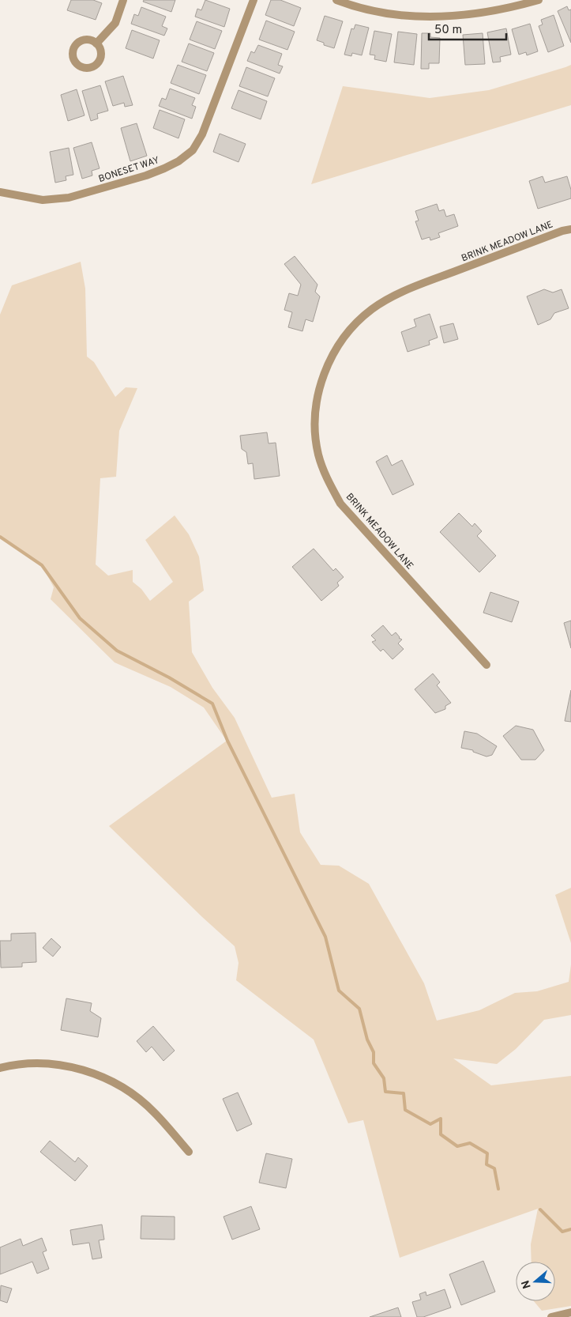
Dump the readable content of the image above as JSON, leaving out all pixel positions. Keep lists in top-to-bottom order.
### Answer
{
  "streets": {
    "street": ["BONESET WAY", "BRINK MEADOW LANE"]
  },
  "scale_bar": "50 m",
  "north": "left"
}
